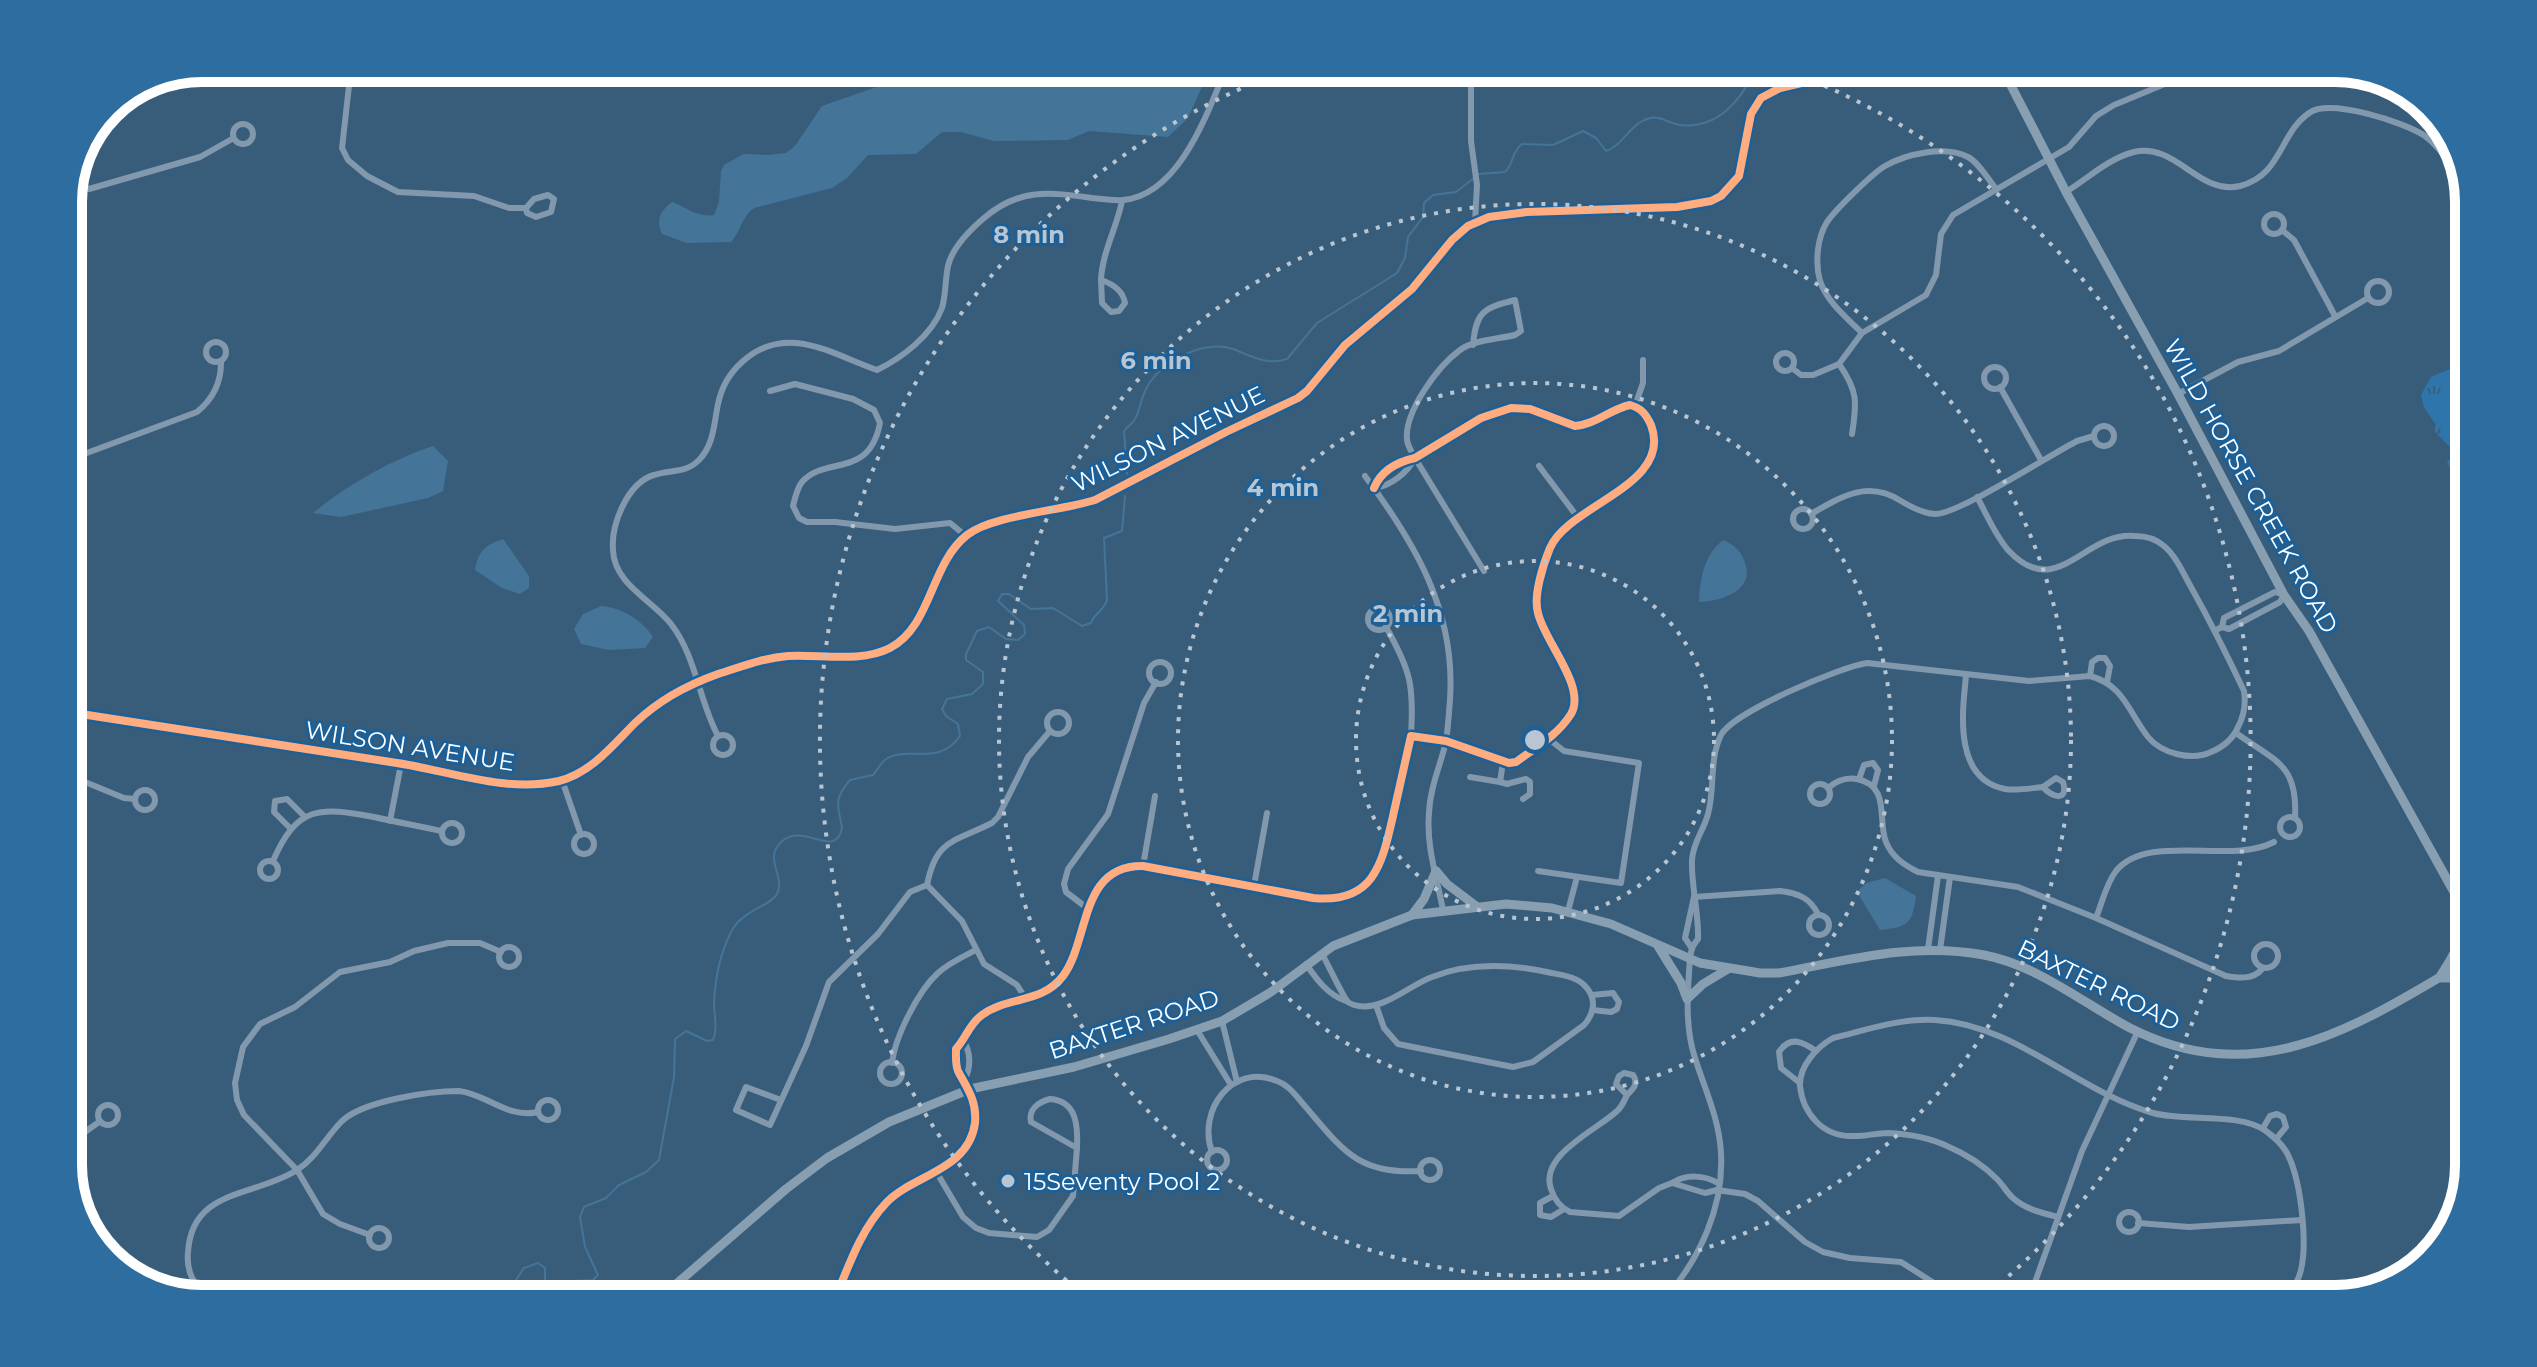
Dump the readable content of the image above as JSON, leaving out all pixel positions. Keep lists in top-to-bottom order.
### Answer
{
  "streets": {
    "main road": ["WILD HORSE CREEK ROAD", "BAXTER ROAD"],
    "street": ["WILSON AVENUE"]
  },
  "places": ["15Seventy Pool 2"],
  "rings": [
    "8 min",
    "6 min",
    "4 min",
    "2 min"
  ]
}
